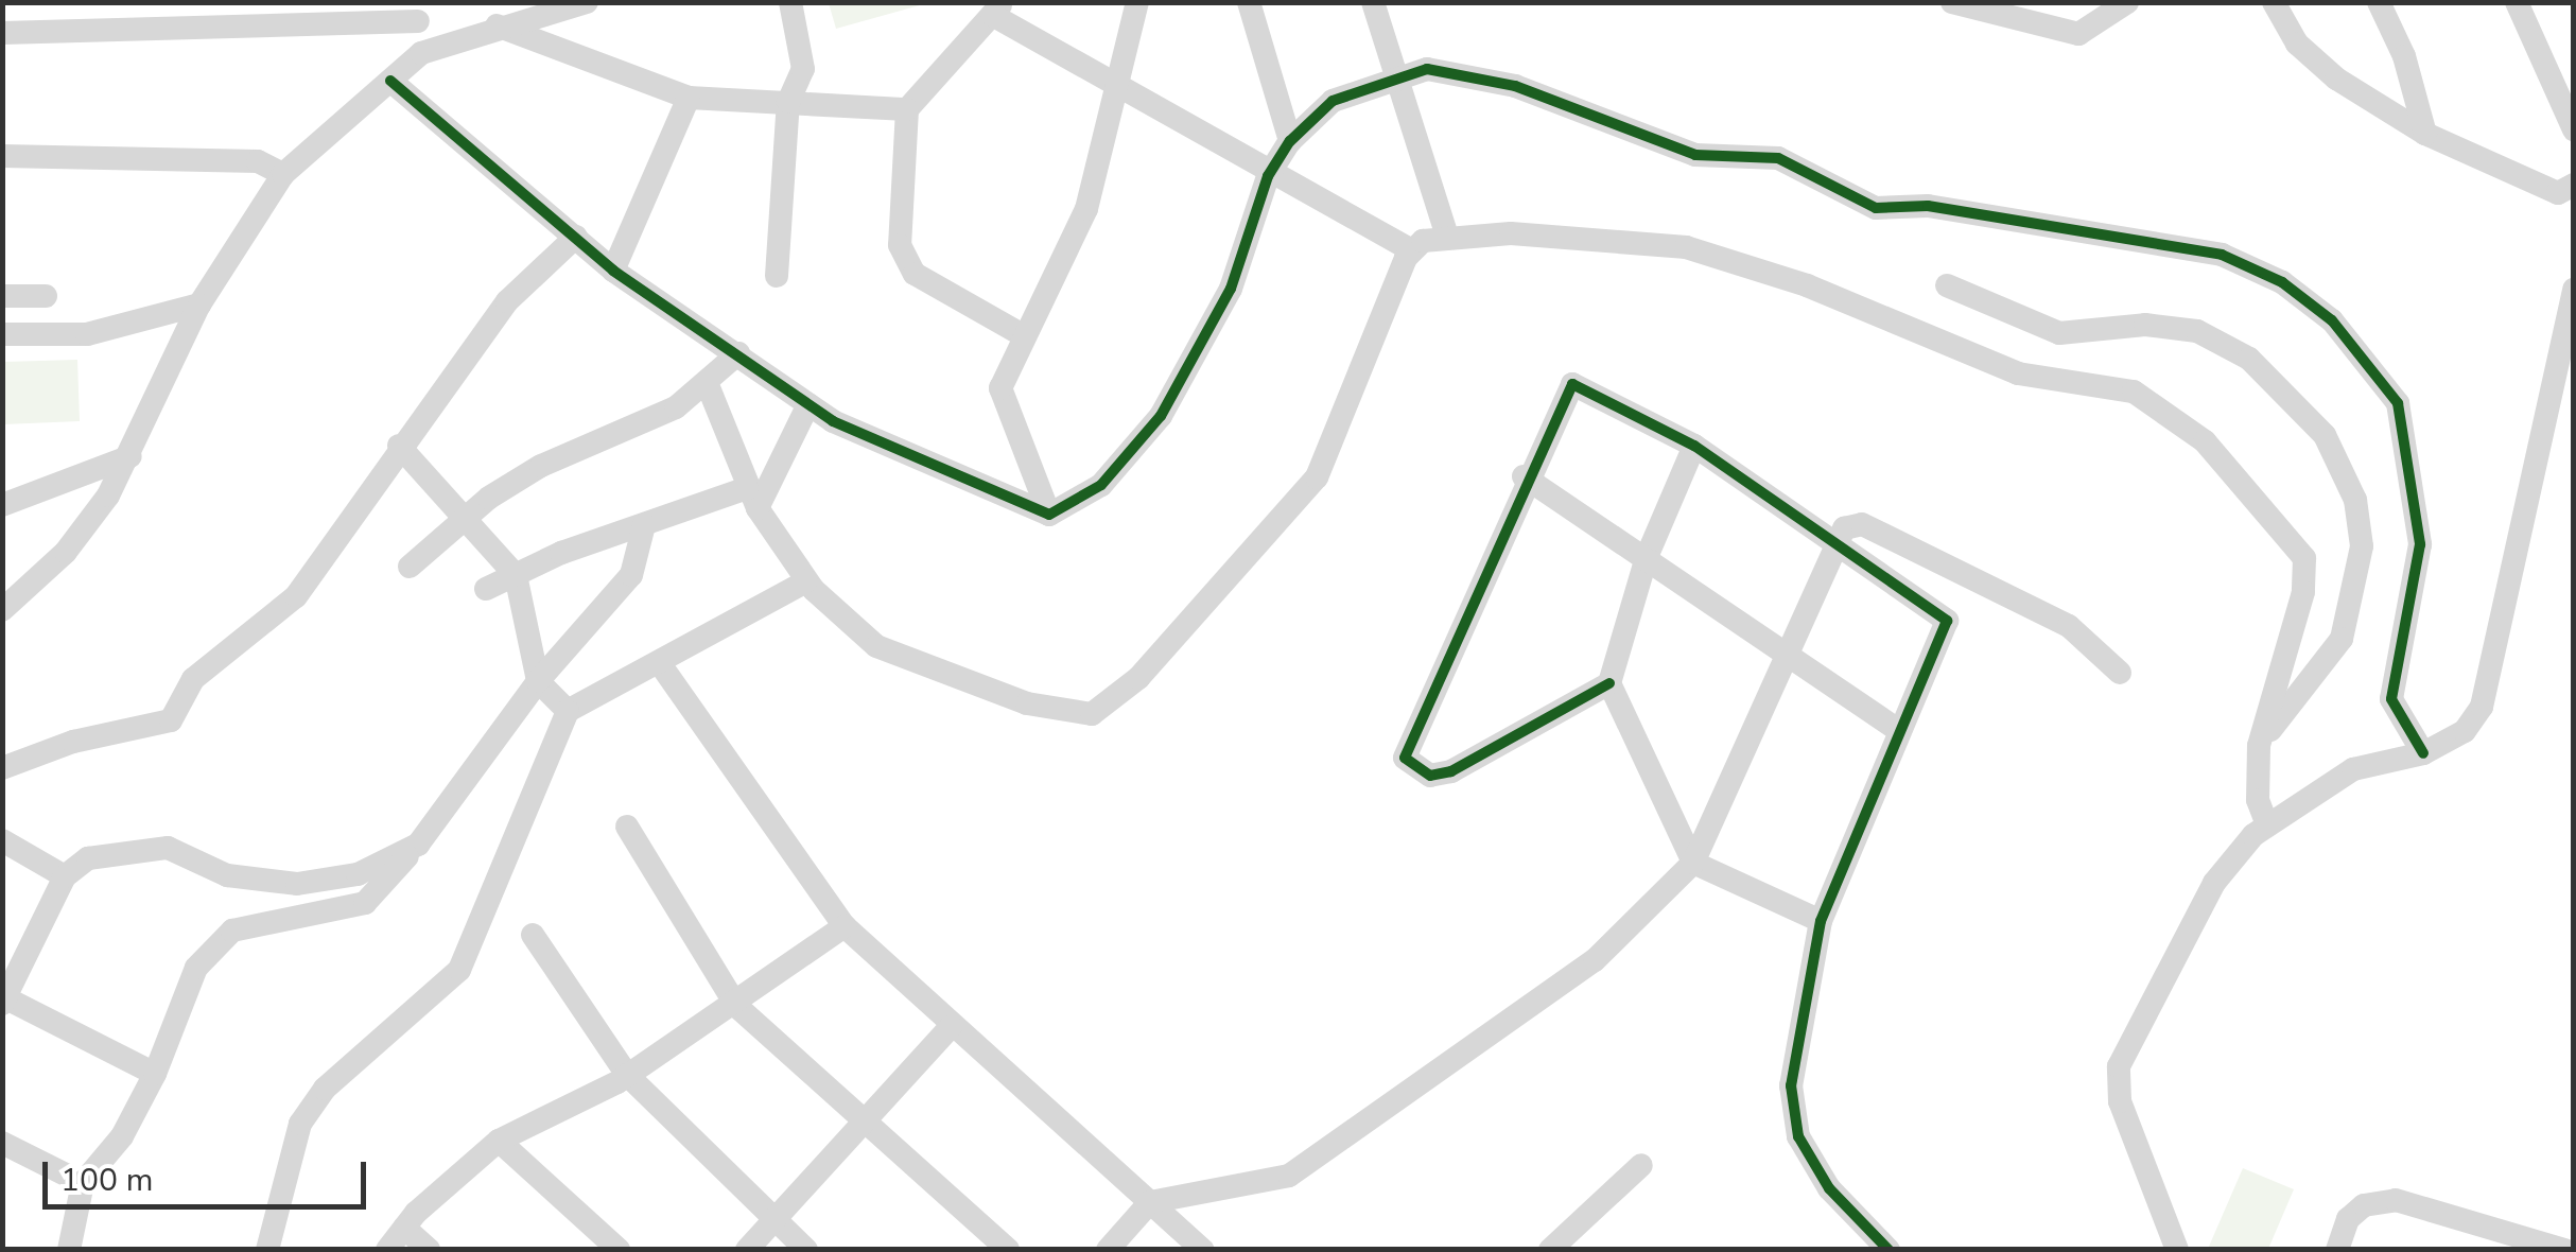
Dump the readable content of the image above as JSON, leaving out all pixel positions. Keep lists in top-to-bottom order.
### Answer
{
  "scale_bar": "100 m"
}
